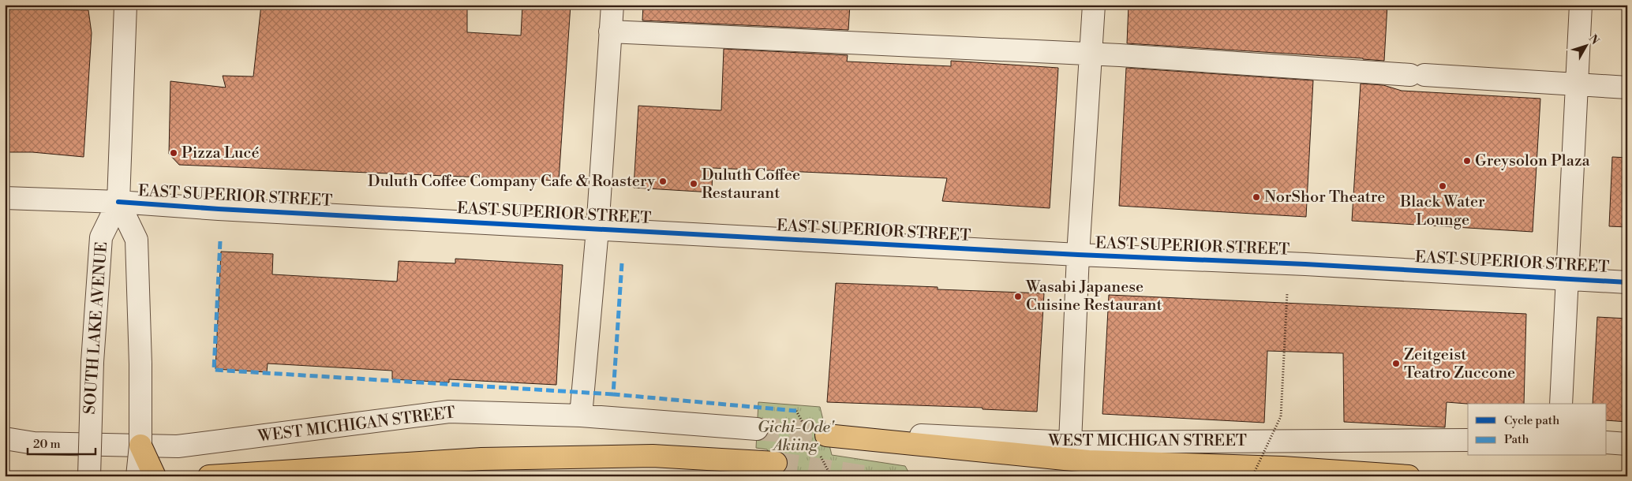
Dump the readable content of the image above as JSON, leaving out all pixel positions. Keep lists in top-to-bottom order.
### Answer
{
  "streets": {
    "street": ["EAST SUPERIOR STREET", "SOUTH LAKE AVENUE", "WEST MICHIGAN STREET"]
  },
  "crossings": [
    ["EAST SUPERIOR STREET", "SOUTH LAKE AVENUE"]
  ],
  "parks": ["Gichi-Ode' Akiing"],
  "places": [
    "Pizza Lucé",
    "Greysolon Plaza",
    "Duluth Coffee Company Cafe & Roastery",
    "Duluth Coffee Restaurant",
    "Black Water Lounge",
    "NorShor Theatre",
    "Wasabi Japanese Cuisine Restaurant",
    "Zeitgeist Teatro Zuccone"
  ],
  "legend": ["Cycle path", "Path"],
  "scale_bar": "20 m",
  "north": "top right"
}
